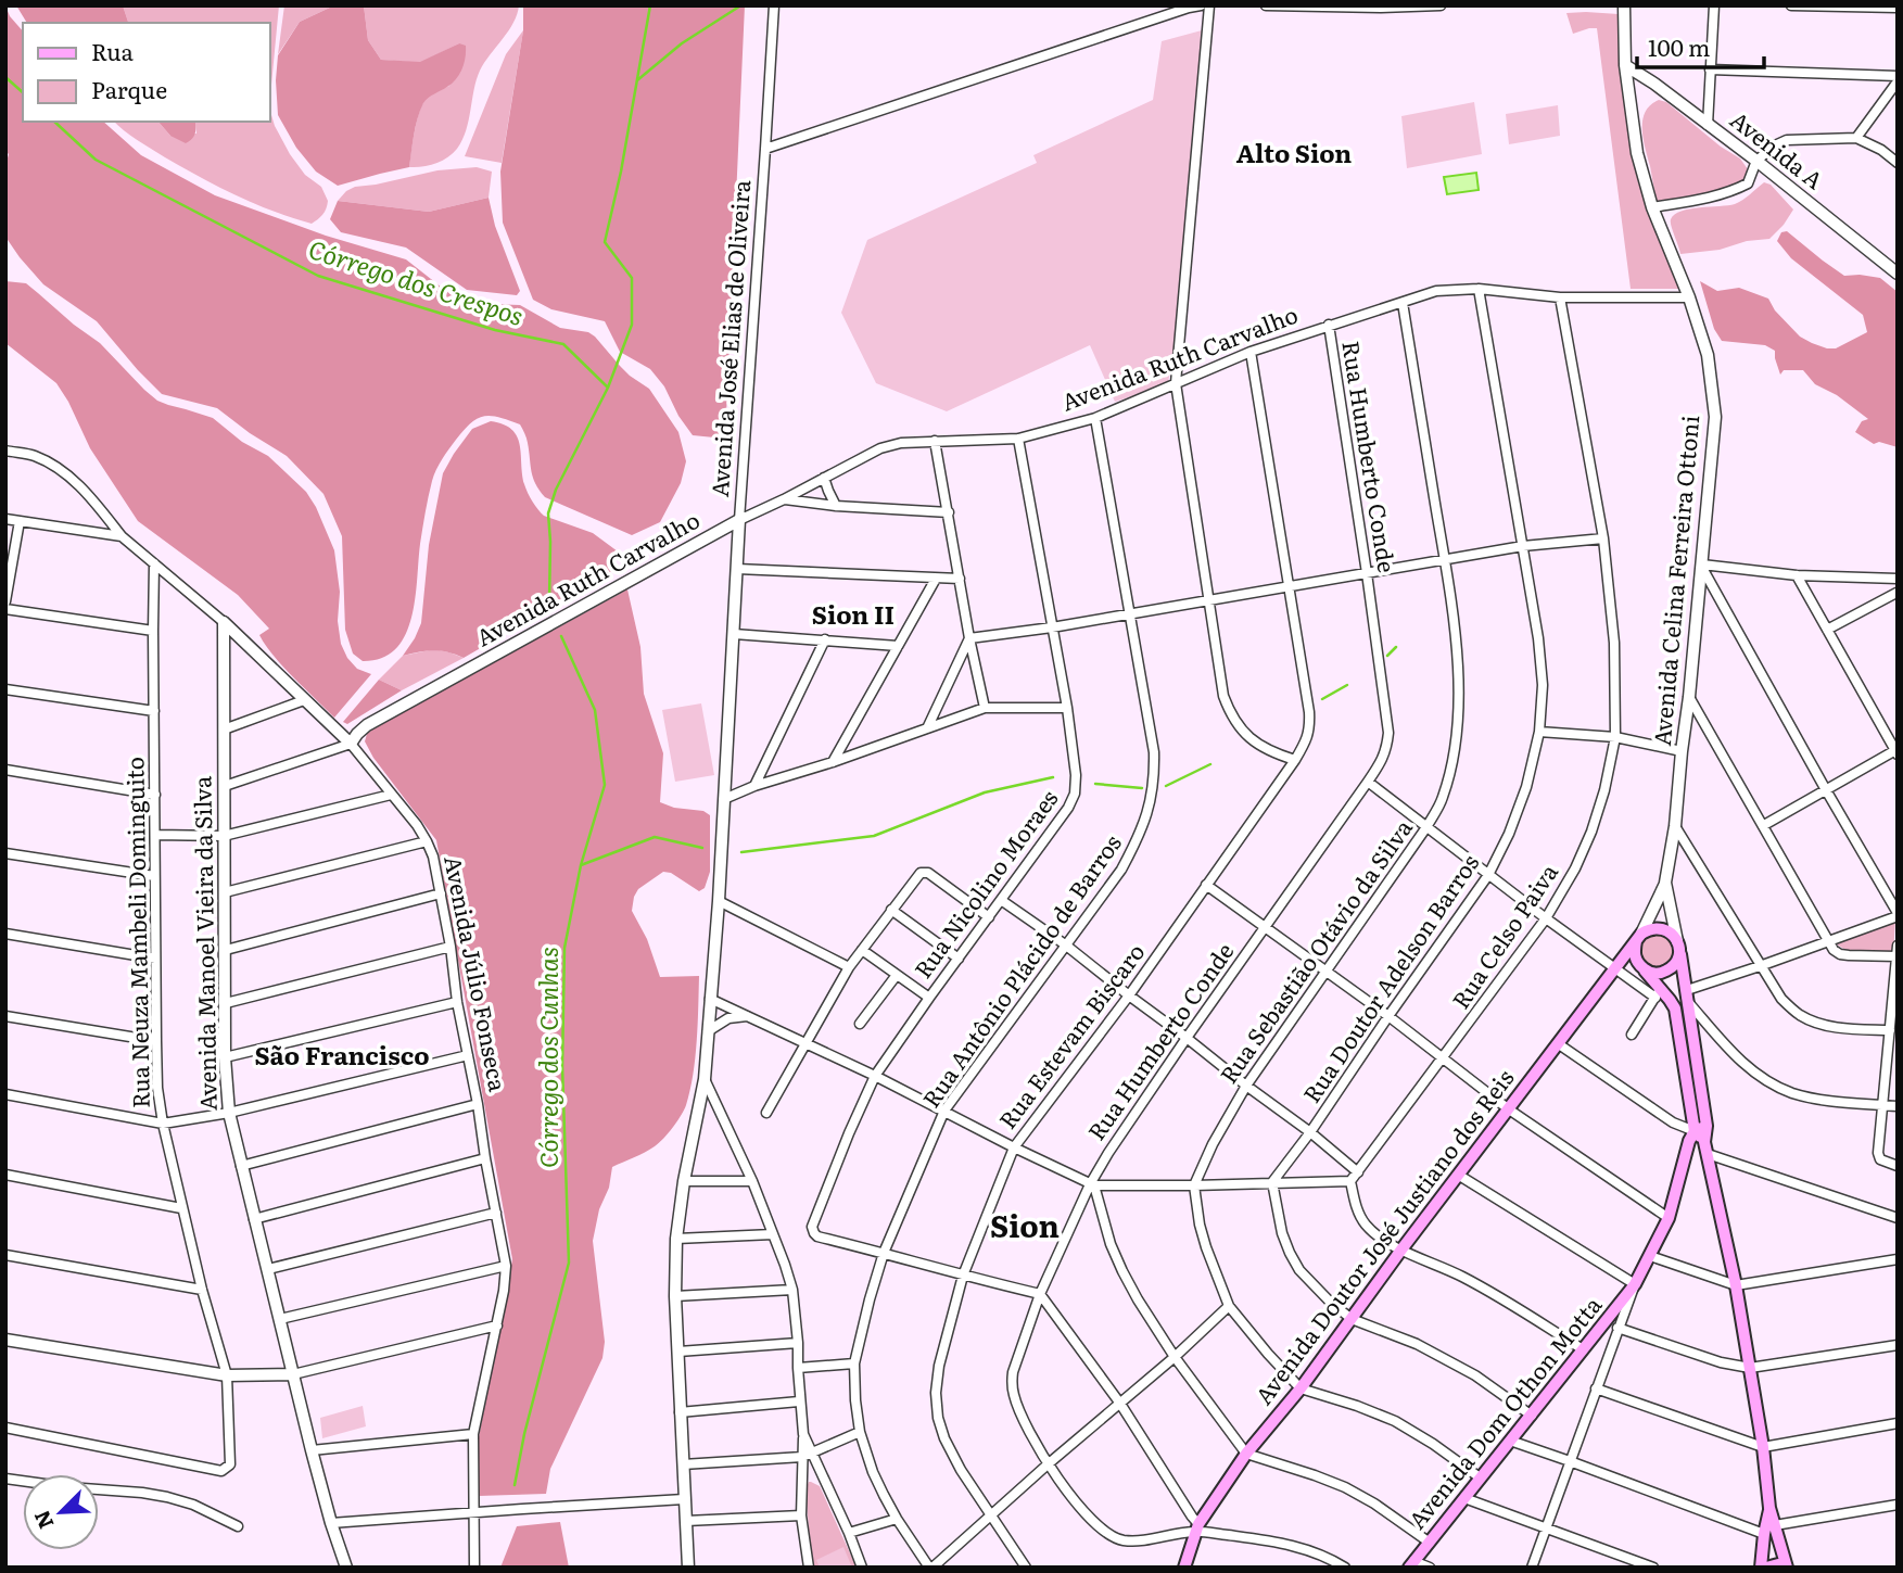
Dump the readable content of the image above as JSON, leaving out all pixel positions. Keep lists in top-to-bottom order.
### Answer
{
  "streets": {
    "main road": ["Avenida Celina Ferreira Ottoni", "Avenida Doutor José Justiano dos Reis", "Avenida Dom Othon Motta"],
    "street": [
      "Avenida A",
      "Avenida José Elias de Oliveira",
      "Avenida Ruth Carvalho",
      "Rua Humberto Conde",
      "Rua Nicolino Moraes",
      "Rua Neuza Mambeli Dominguito",
      "Rua Celso Paiva",
      "Avenida Manoel Vieira da Silva",
      "Rua Sebastião Otávio da Silva",
      "Rua Antônio Plácido de Barros",
      "Avenida Júlio Fonseca",
      "Rua Doutor Adelson Barros",
      "Rua Estevam Biscaro"
    ]
  },
  "crossings": [
    ["Avenida A", "Avenida Celina Ferreira Ottoni"],
    ["Avenida José Elias de Oliveira", "Avenida Ruth Carvalho"],
    ["Avenida Ruth Carvalho", "Rua Humberto Conde"],
    ["Avenida Ruth Carvalho", "Avenida Celina Ferreira Ottoni"],
    ["Avenida Ruth Carvalho", "Rua Nicolino Moraes"],
    ["Avenida Ruth Carvalho", "Rua Celso Paiva"],
    ["Avenida Ruth Carvalho", "Rua Sebastião Otávio da Silva"],
    ["Avenida Ruth Carvalho", "Rua Antônio Plácido de Barros"],
    ["Avenida Ruth Carvalho", "Avenida Júlio Fonseca"],
    ["Avenida Ruth Carvalho", "Rua Doutor Adelson Barros"],
    ["Avenida Ruth Carvalho", "Rua Estevam Biscaro"],
    ["Rua Humberto Conde", "Avenida Doutor José Justiano dos Reis"],
    ["Avenida Celina Ferreira Ottoni", "Avenida Doutor José Justiano dos Reis"],
    ["Avenida Celina Ferreira Ottoni", "Avenida Dom Othon Motta"],
    ["Rua Nicolino Moraes", "Rua Antônio Plácido de Barros"],
    ["Rua Neuza Mambeli Dominguito", "Avenida Júlio Fonseca"],
    ["Avenida Manoel Vieira da Silva", "Avenida Júlio Fonseca"]
  ],
  "districts": [
    "Alto Sion",
    "Sion II",
    "São Francisco",
    "Sion"
  ],
  "water": ["Córrego dos Crespos", "Córrego dos Cunhas"],
  "legend": ["Rua", "Parque"],
  "scale_bar": "100 m",
  "north": "bottom left"
}
